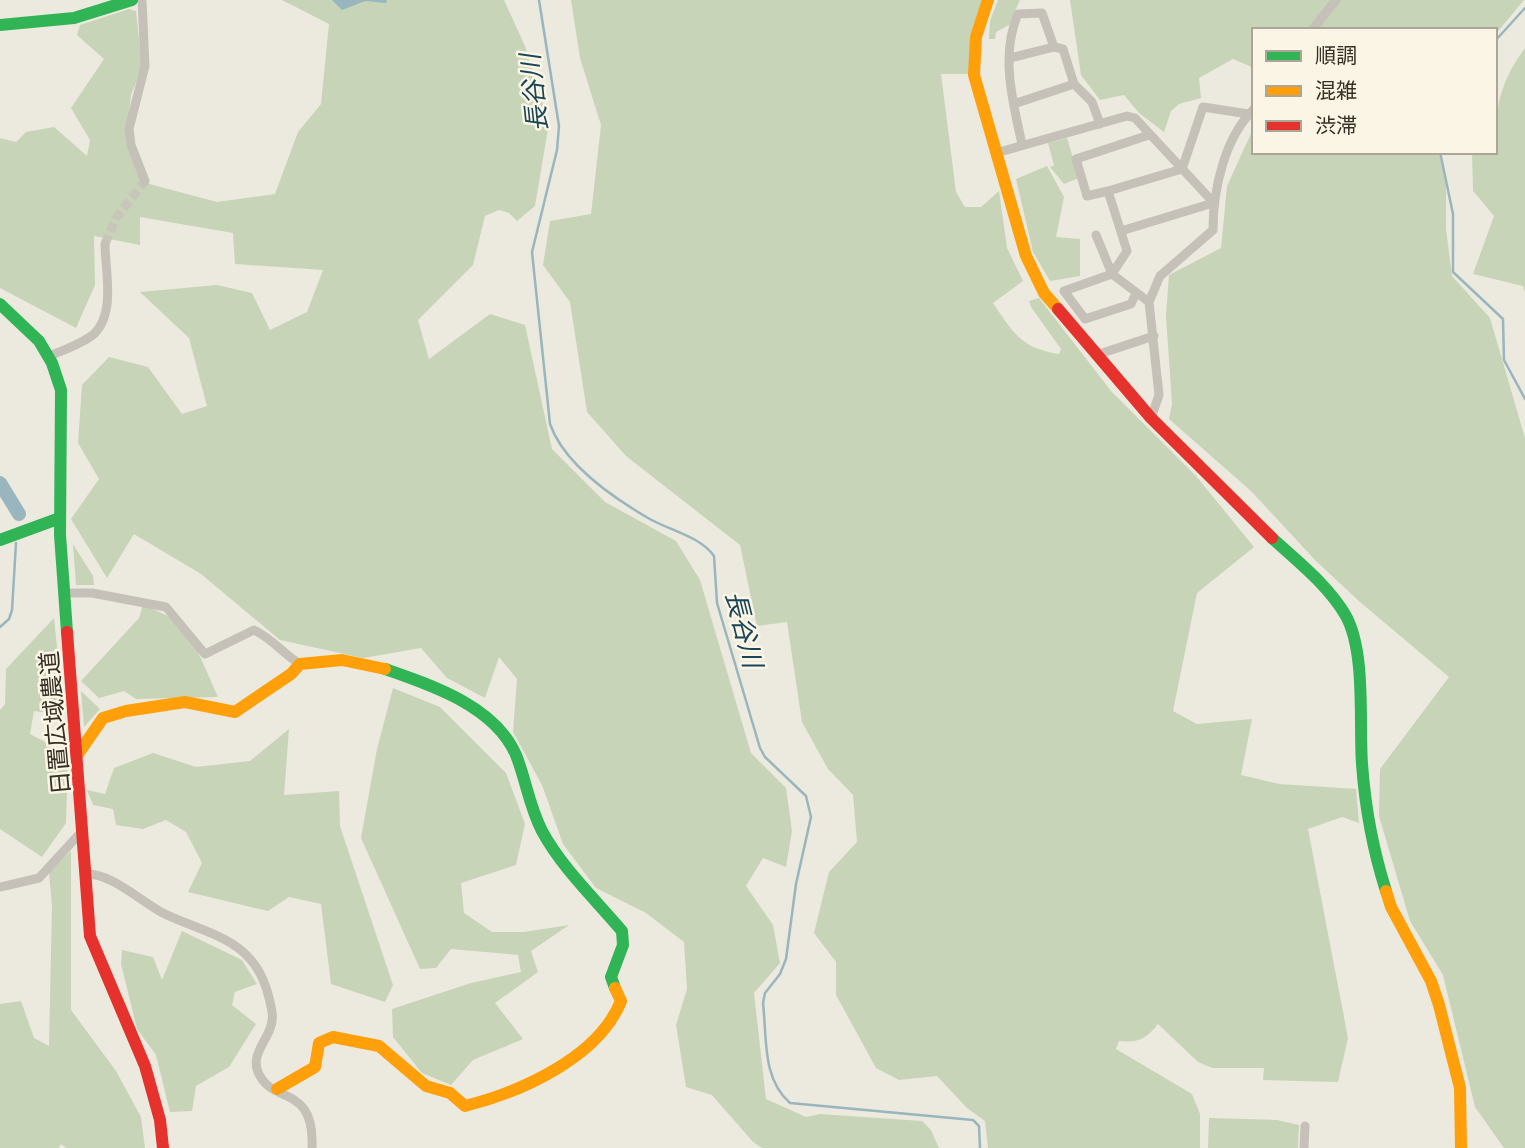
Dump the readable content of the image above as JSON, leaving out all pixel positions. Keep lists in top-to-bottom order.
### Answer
{
  "streets": {
    "street": ["日置広域農道"]
  },
  "water": ["長谷川"],
  "legend": ["順調", "混雑", "渋滞"]
}
